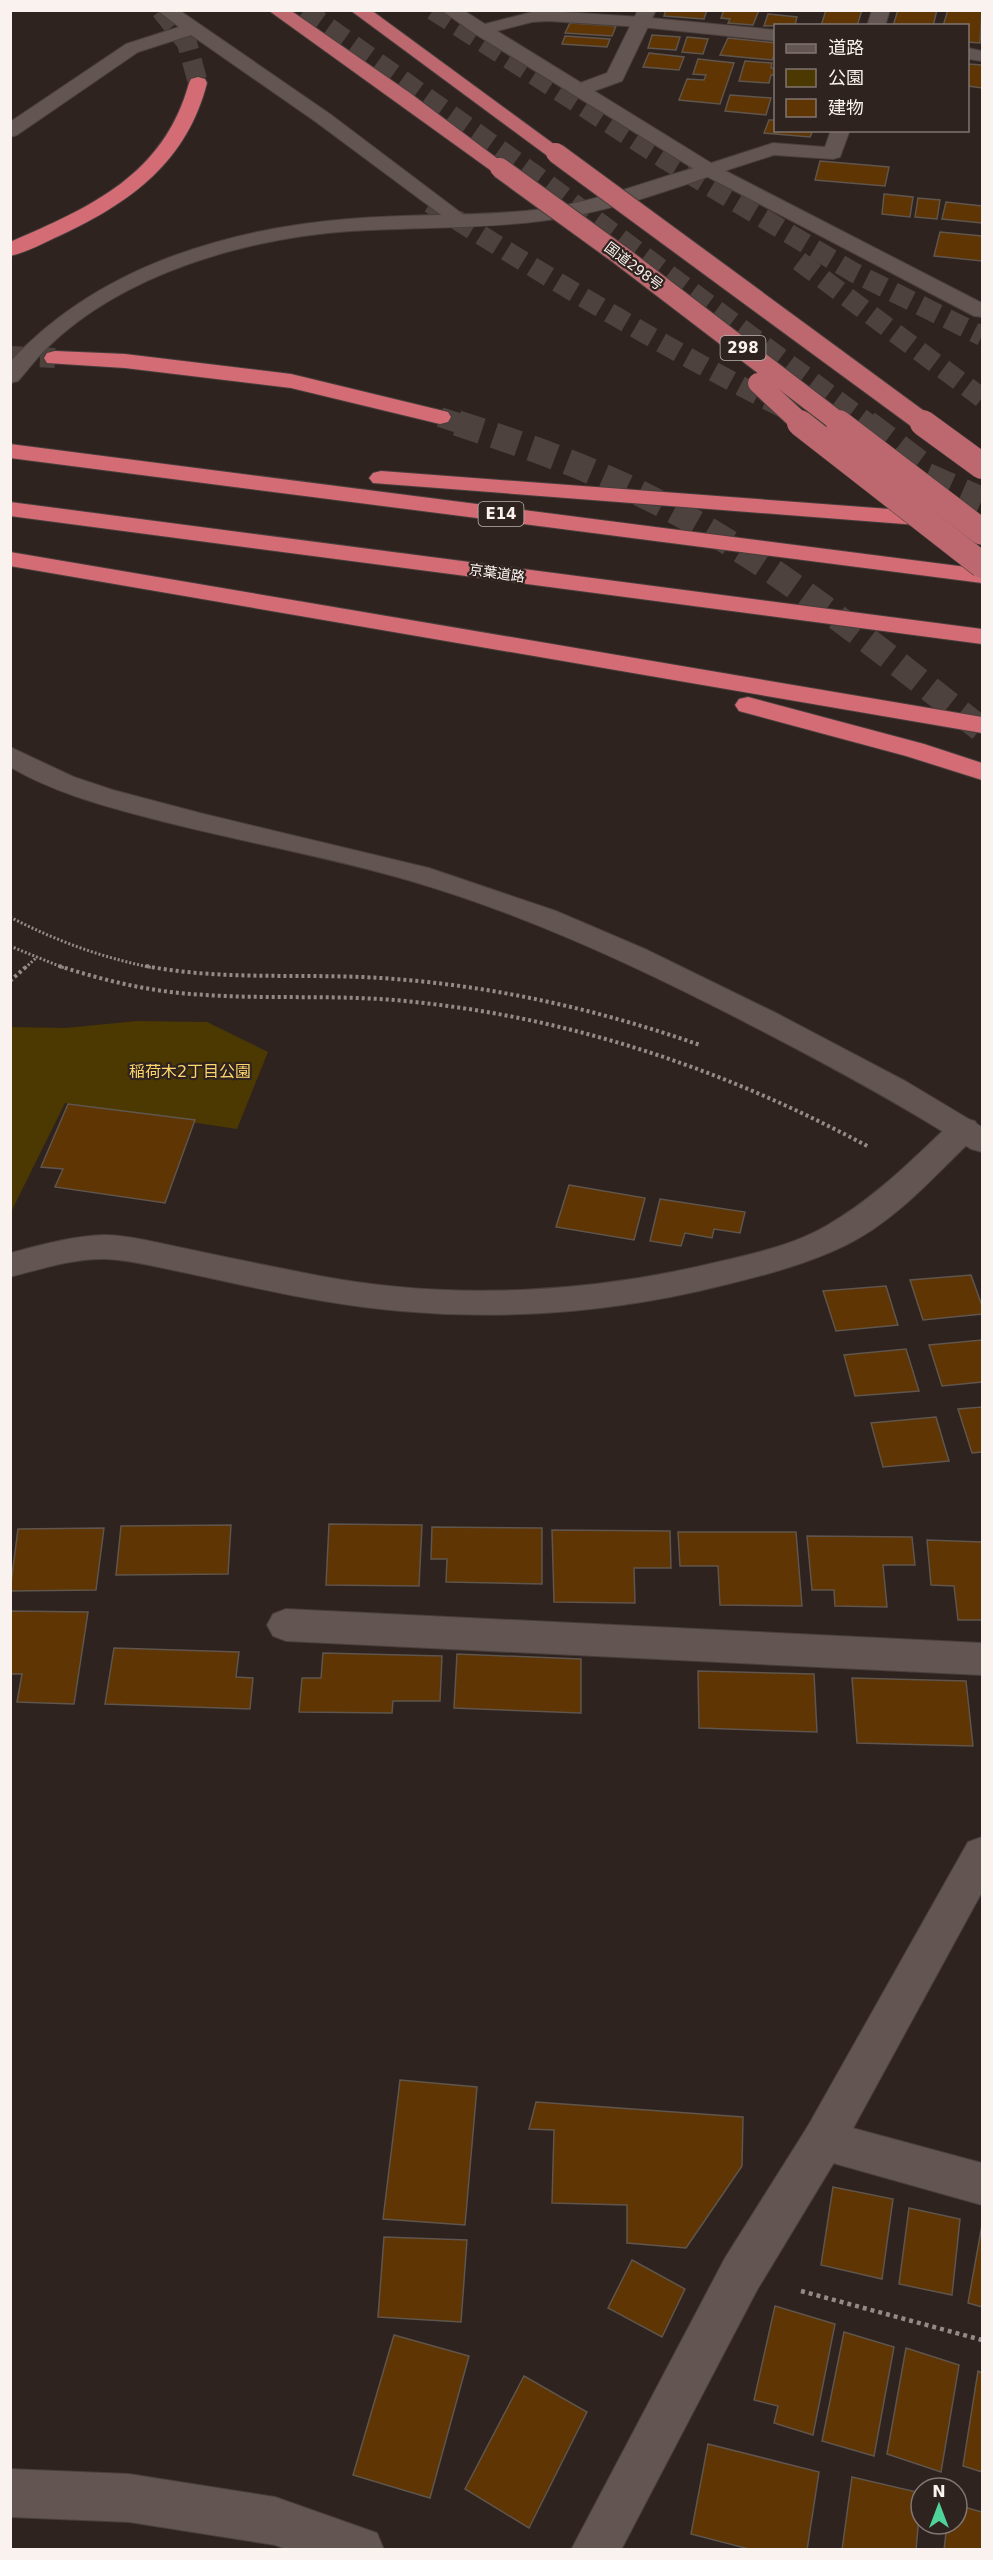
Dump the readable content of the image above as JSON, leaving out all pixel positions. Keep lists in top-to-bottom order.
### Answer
{
  "streets": {
    "highway": [
      "国道298号",
      "298",
      "E14",
      "京葉道路"
    ]
  },
  "crossings": [
    ["国道298号", "298"]
  ],
  "parks": ["稲荷木2丁目公園"],
  "legend": ["道路", "公園", "建物"],
  "north": "top"
}
